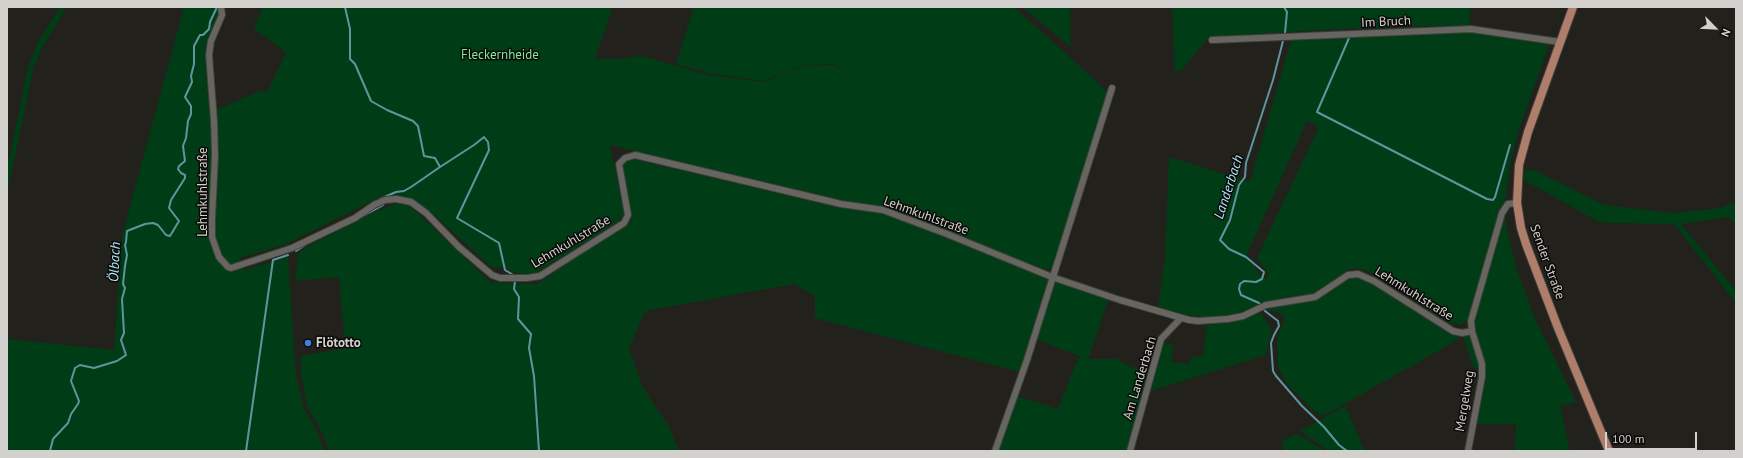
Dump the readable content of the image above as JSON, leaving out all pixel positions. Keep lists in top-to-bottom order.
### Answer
{
  "streets": {
    "main road": ["Sender Straße"],
    "street": [
      "Im Bruch",
      "Lehmkuhlstraße",
      "Am Landerbach",
      "Mergelweg"
    ]
  },
  "crossings": [
    ["Im Bruch", "Sender Straße"],
    ["Lehmkuhlstraße", "Sender Straße"],
    ["Lehmkuhlstraße", "Am Landerbach"],
    ["Lehmkuhlstraße", "Mergelweg"]
  ],
  "water": ["Landerbach", "Ölbach"],
  "parks": ["Fleckernheide"],
  "places": ["Flötotto"],
  "scale_bar": "100 m",
  "north": "bottom right"
}
